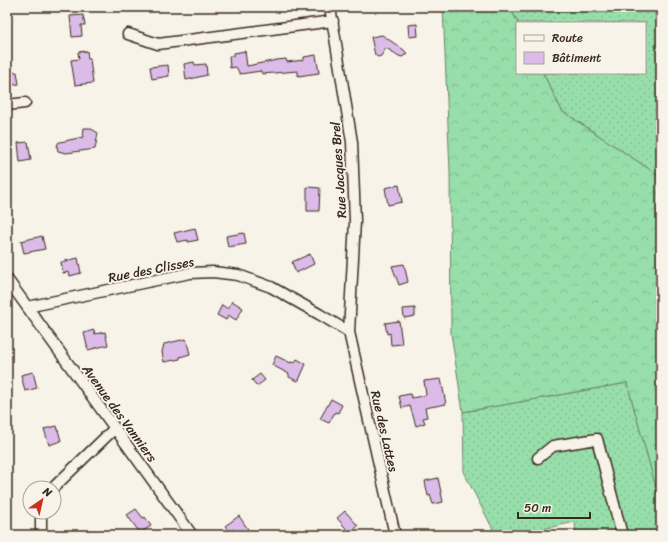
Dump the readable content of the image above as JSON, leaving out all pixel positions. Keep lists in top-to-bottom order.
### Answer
{
  "streets": {
    "street": [
      "Rue Jacques Brel",
      "Rue des Clisses",
      "Avenue des Vanniers",
      "Rue des Lattes"
    ]
  },
  "crossings": [
    ["Rue Jacques Brel", "Rue des Clisses"],
    ["Rue Jacques Brel", "Rue des Lattes"],
    ["Rue des Clisses", "Avenue des Vanniers"],
    ["Rue des Clisses", "Rue des Lattes"]
  ],
  "legend": ["Route", "Bâtiment"],
  "scale_bar": "50 m",
  "north": "top right"
}
